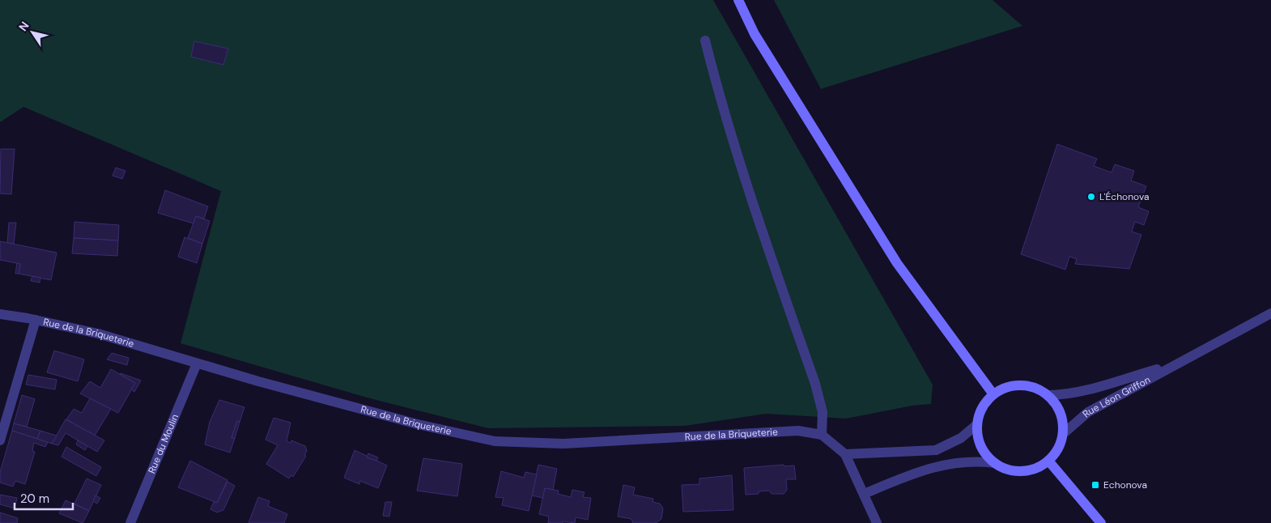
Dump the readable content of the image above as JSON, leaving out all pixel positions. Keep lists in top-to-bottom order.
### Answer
{
  "streets": {
    "street": ["Rue de la Briqueterie", "Rue Léon Griffon", "Rue du Moulin"]
  },
  "crossings": [
    ["Rue de la Briqueterie", "Rue du Moulin"]
  ],
  "places": {
    "other": ["L'Échonova"],
    "transit": ["Echonova"]
  },
  "scale_bar": "20 m",
  "north": "top left"
}
